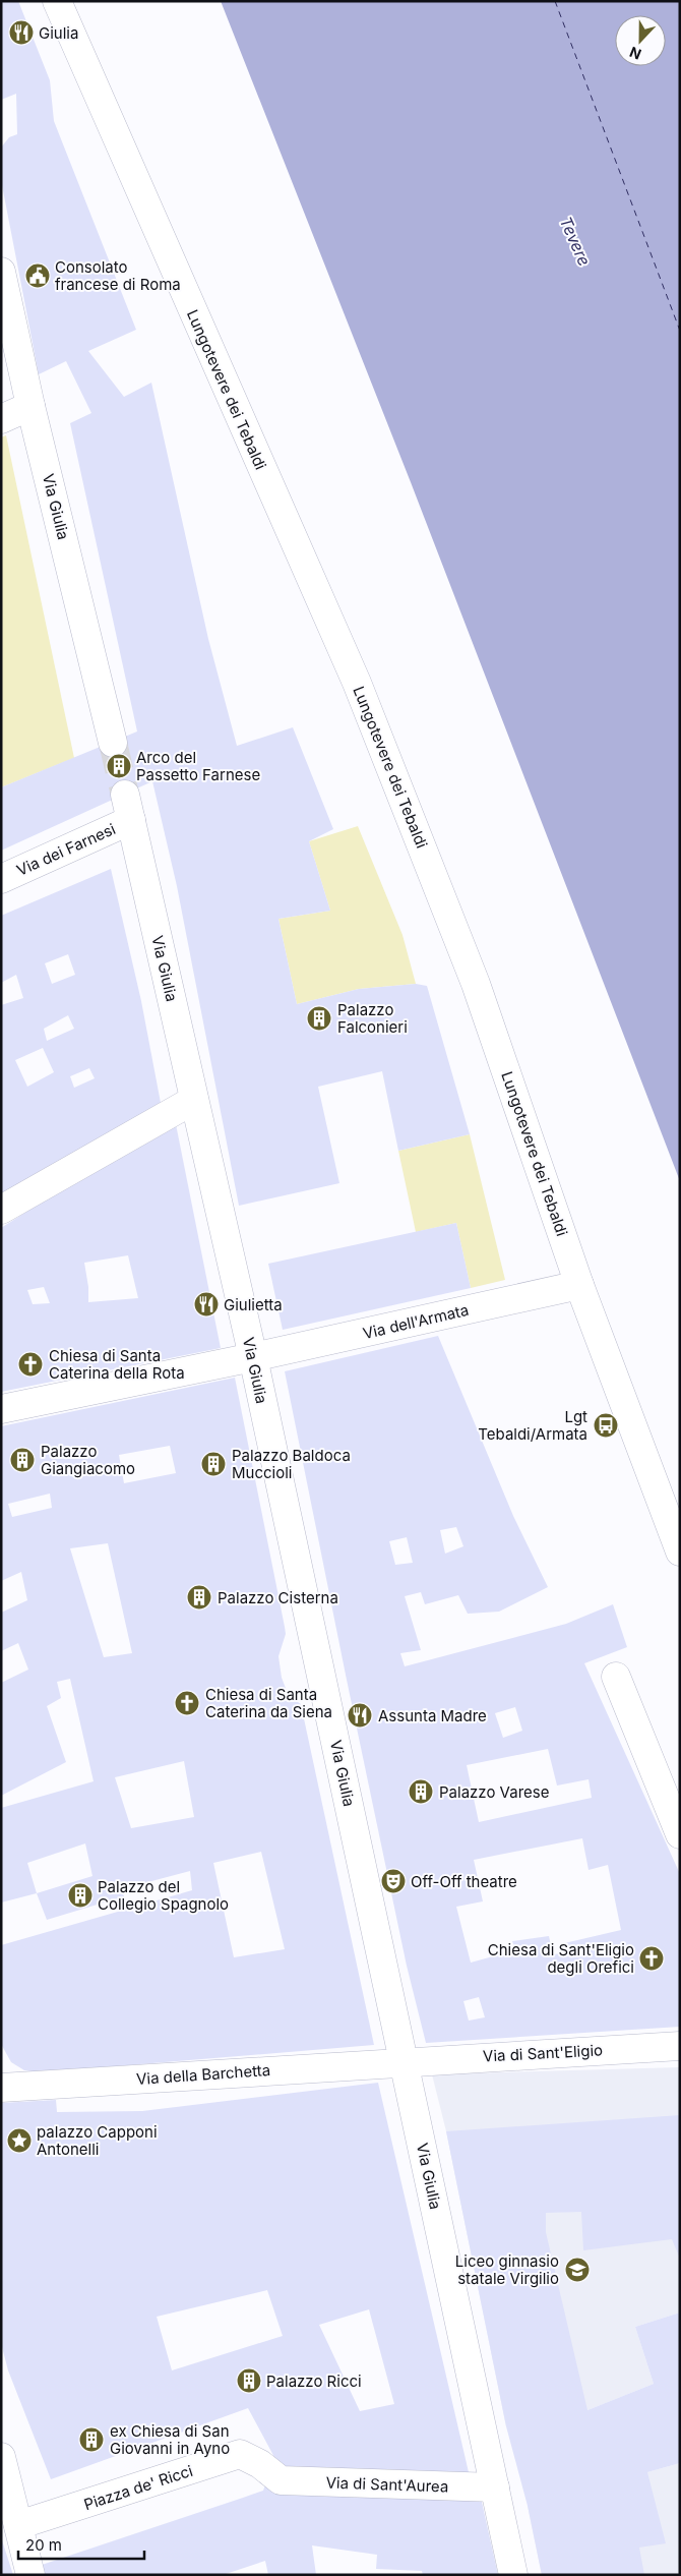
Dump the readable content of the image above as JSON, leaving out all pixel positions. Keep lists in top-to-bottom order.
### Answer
{
  "streets": {
    "street": [
      "Lungotevere dei Tebaldi",
      "Via Giulia",
      "Via dei Farnesi",
      "Via dell'Armata",
      "Via di Sant'Eligio",
      "Via della Barchetta",
      "Via di Sant'Aurea",
      "Piazza de' Ricci"
    ]
  },
  "crossings": [
    ["Lungotevere dei Tebaldi", "Via dell'Armata"],
    ["Via Giulia", "Via dei Farnesi"],
    ["Via Giulia", "Via dell'Armata"],
    ["Via Giulia", "Via di Sant'Eligio"],
    ["Via Giulia", "Via della Barchetta"],
    ["Via Giulia", "Via di Sant'Aurea"],
    ["Via di Sant'Eligio", "Via della Barchetta"],
    ["Via di Sant'Aurea", "Piazza de' Ricci"]
  ],
  "water": ["Tevere"],
  "places": {
    "restaurant": ["Giulia", "Giulietta", "Assunta Madre"],
    "public building": ["Consolato francese di Roma"],
    "building": [
      "Arco del Passetto Farnese",
      "Palazzo Falconieri",
      "Palazzo Giangiacomo",
      "Palazzo Baldoca Muccioli",
      "Palazzo Cisterna",
      "Palazzo Varese",
      "Palazzo del Collegio Spagnolo",
      "Palazzo Ricci",
      "ex Chiesa di San Giovanni in Ayno"
    ],
    "church": ["Chiesa di Santa Caterina della Rota", "Chiesa di Santa Caterina da Siena", "Chiesa di Sant'Eligio degli Orefici"],
    "bus stop": ["Lgt Tebaldi/Armata"],
    "theatre": ["Off-Off theatre"],
    "place": ["palazzo Capponi Antonelli"],
    "school or university": ["Liceo ginnasio statale Virgilio"]
  },
  "scale_bar": "20 m",
  "north": "bottom"
}
